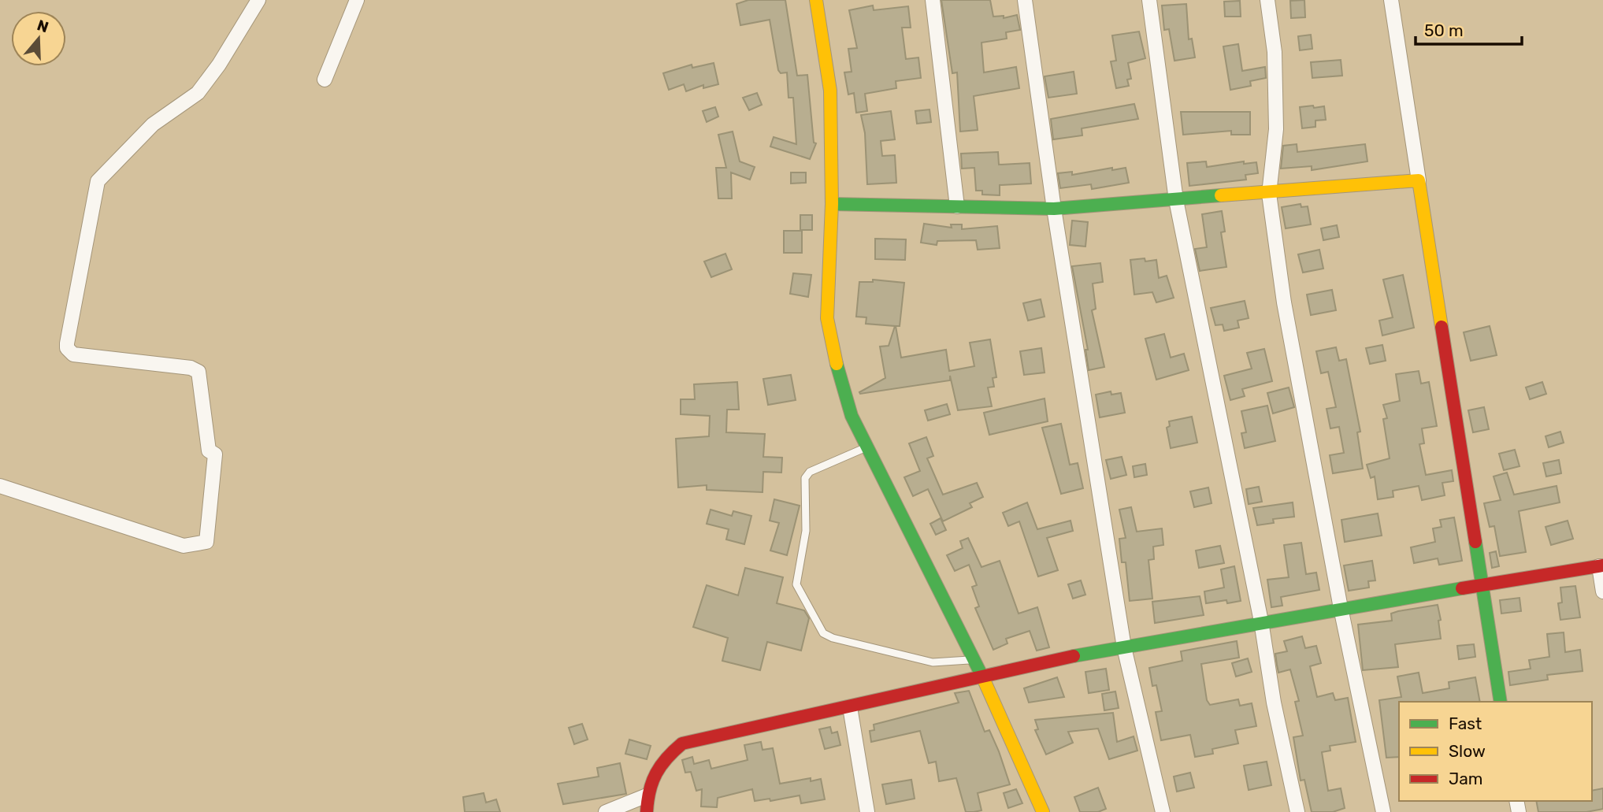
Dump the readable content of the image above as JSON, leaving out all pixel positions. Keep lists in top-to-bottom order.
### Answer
{
  "legend": ["Fast", "Slow", "Jam"],
  "scale_bar": "50 m",
  "north": "top"
}
